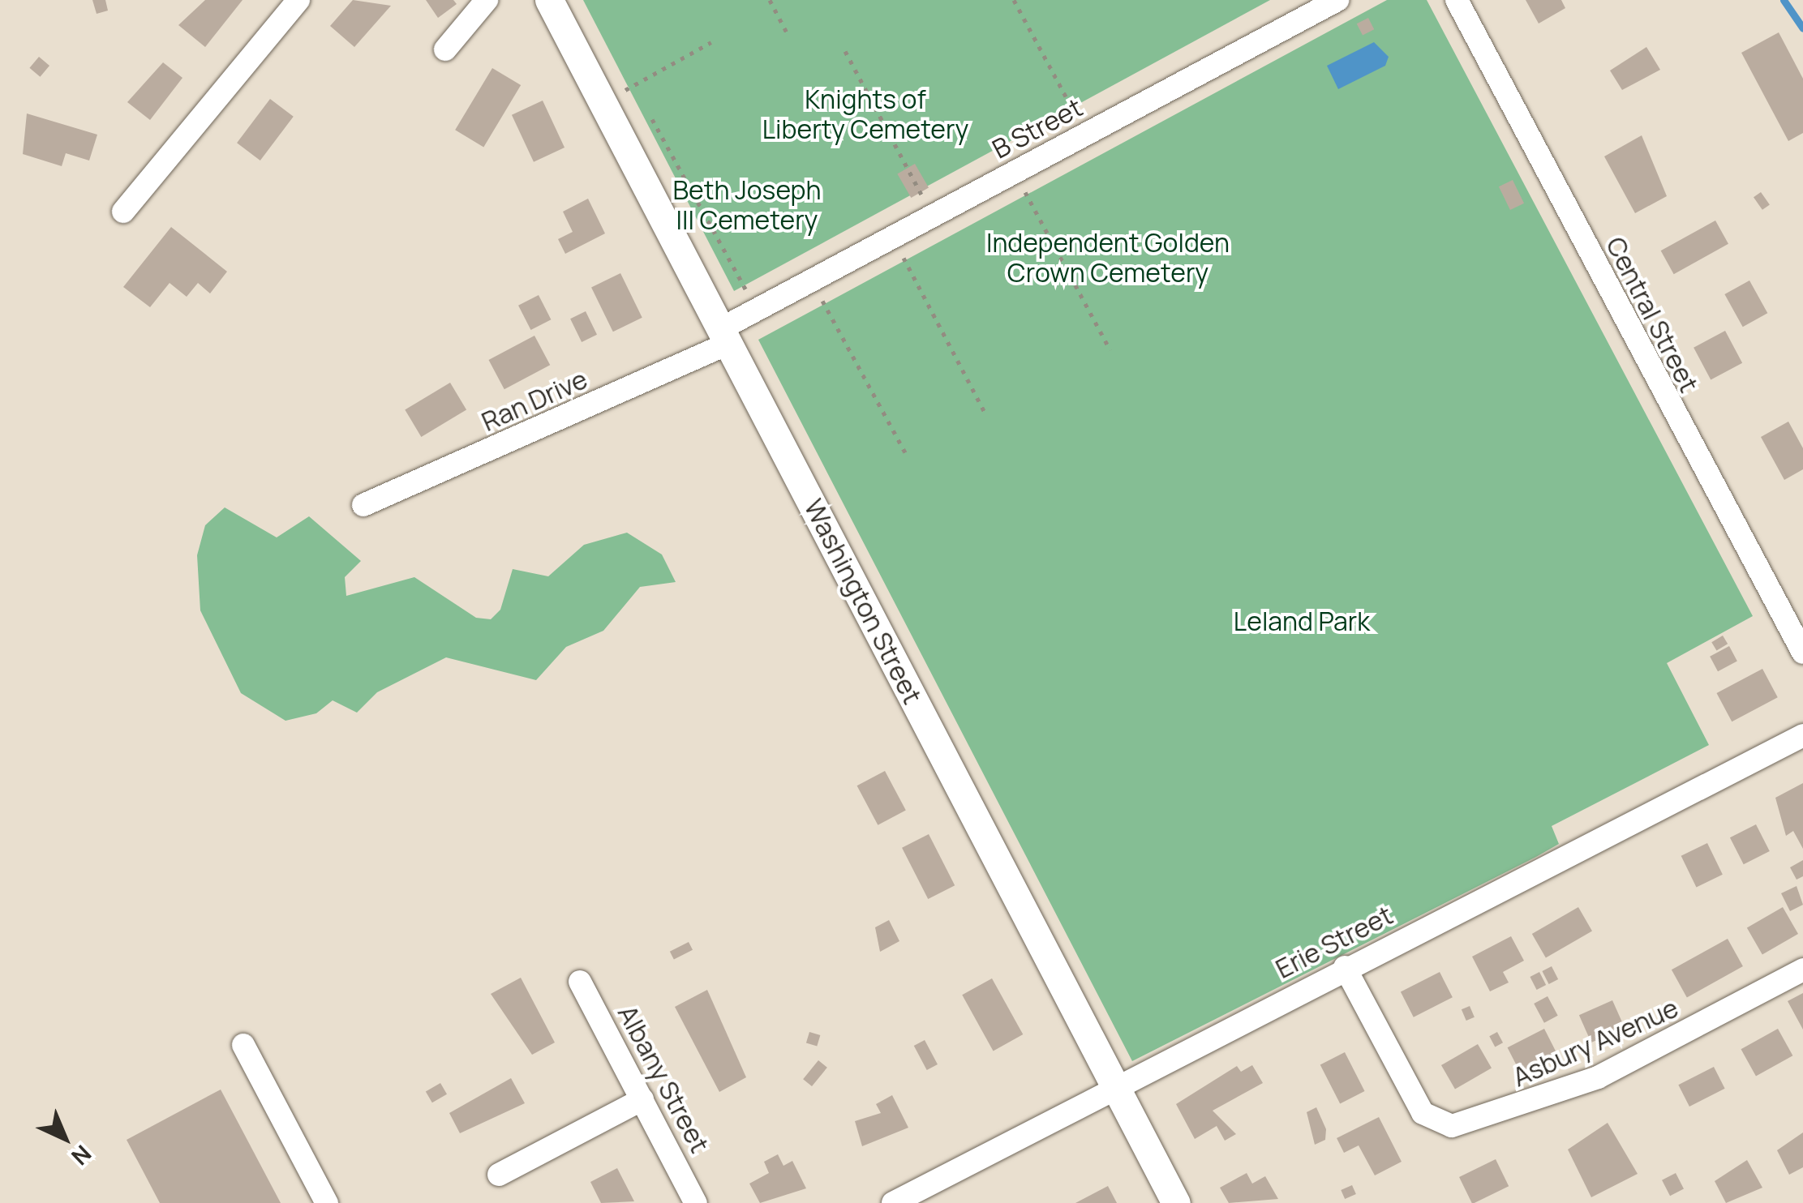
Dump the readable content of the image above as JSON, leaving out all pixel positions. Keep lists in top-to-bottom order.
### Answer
{
  "streets": {
    "main road": ["Washington Street"],
    "street": [
      "B Street",
      "Central Street",
      "Ran Drive",
      "Erie Street",
      "Asbury Avenue",
      "Albany Street"
    ]
  },
  "crossings": [
    ["B Street", "Ran Drive"],
    ["B Street", "Washington Street"],
    ["Ran Drive", "Washington Street"],
    ["Washington Street", "Erie Street"],
    ["Erie Street", "Asbury Avenue"]
  ],
  "parks": [
    "Knights of Liberty Cemetery",
    "Beth Joseph III Cemetery",
    "Independent Golden Crown Cemetery",
    "Leland Park"
  ],
  "north": "bottom right"
}
